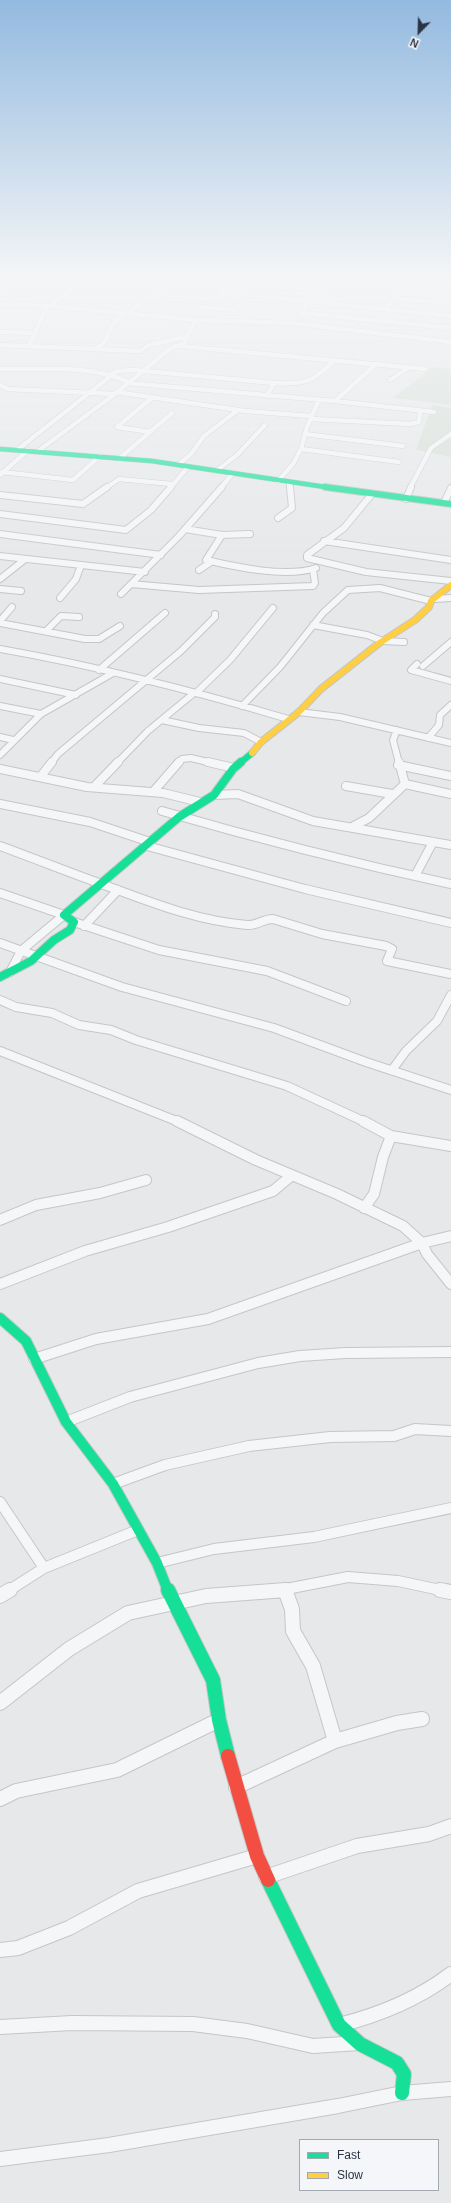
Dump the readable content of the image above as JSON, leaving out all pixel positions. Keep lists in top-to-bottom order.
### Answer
{
  "legend": ["Fast", "Slow"],
  "north": "bottom left"
}
